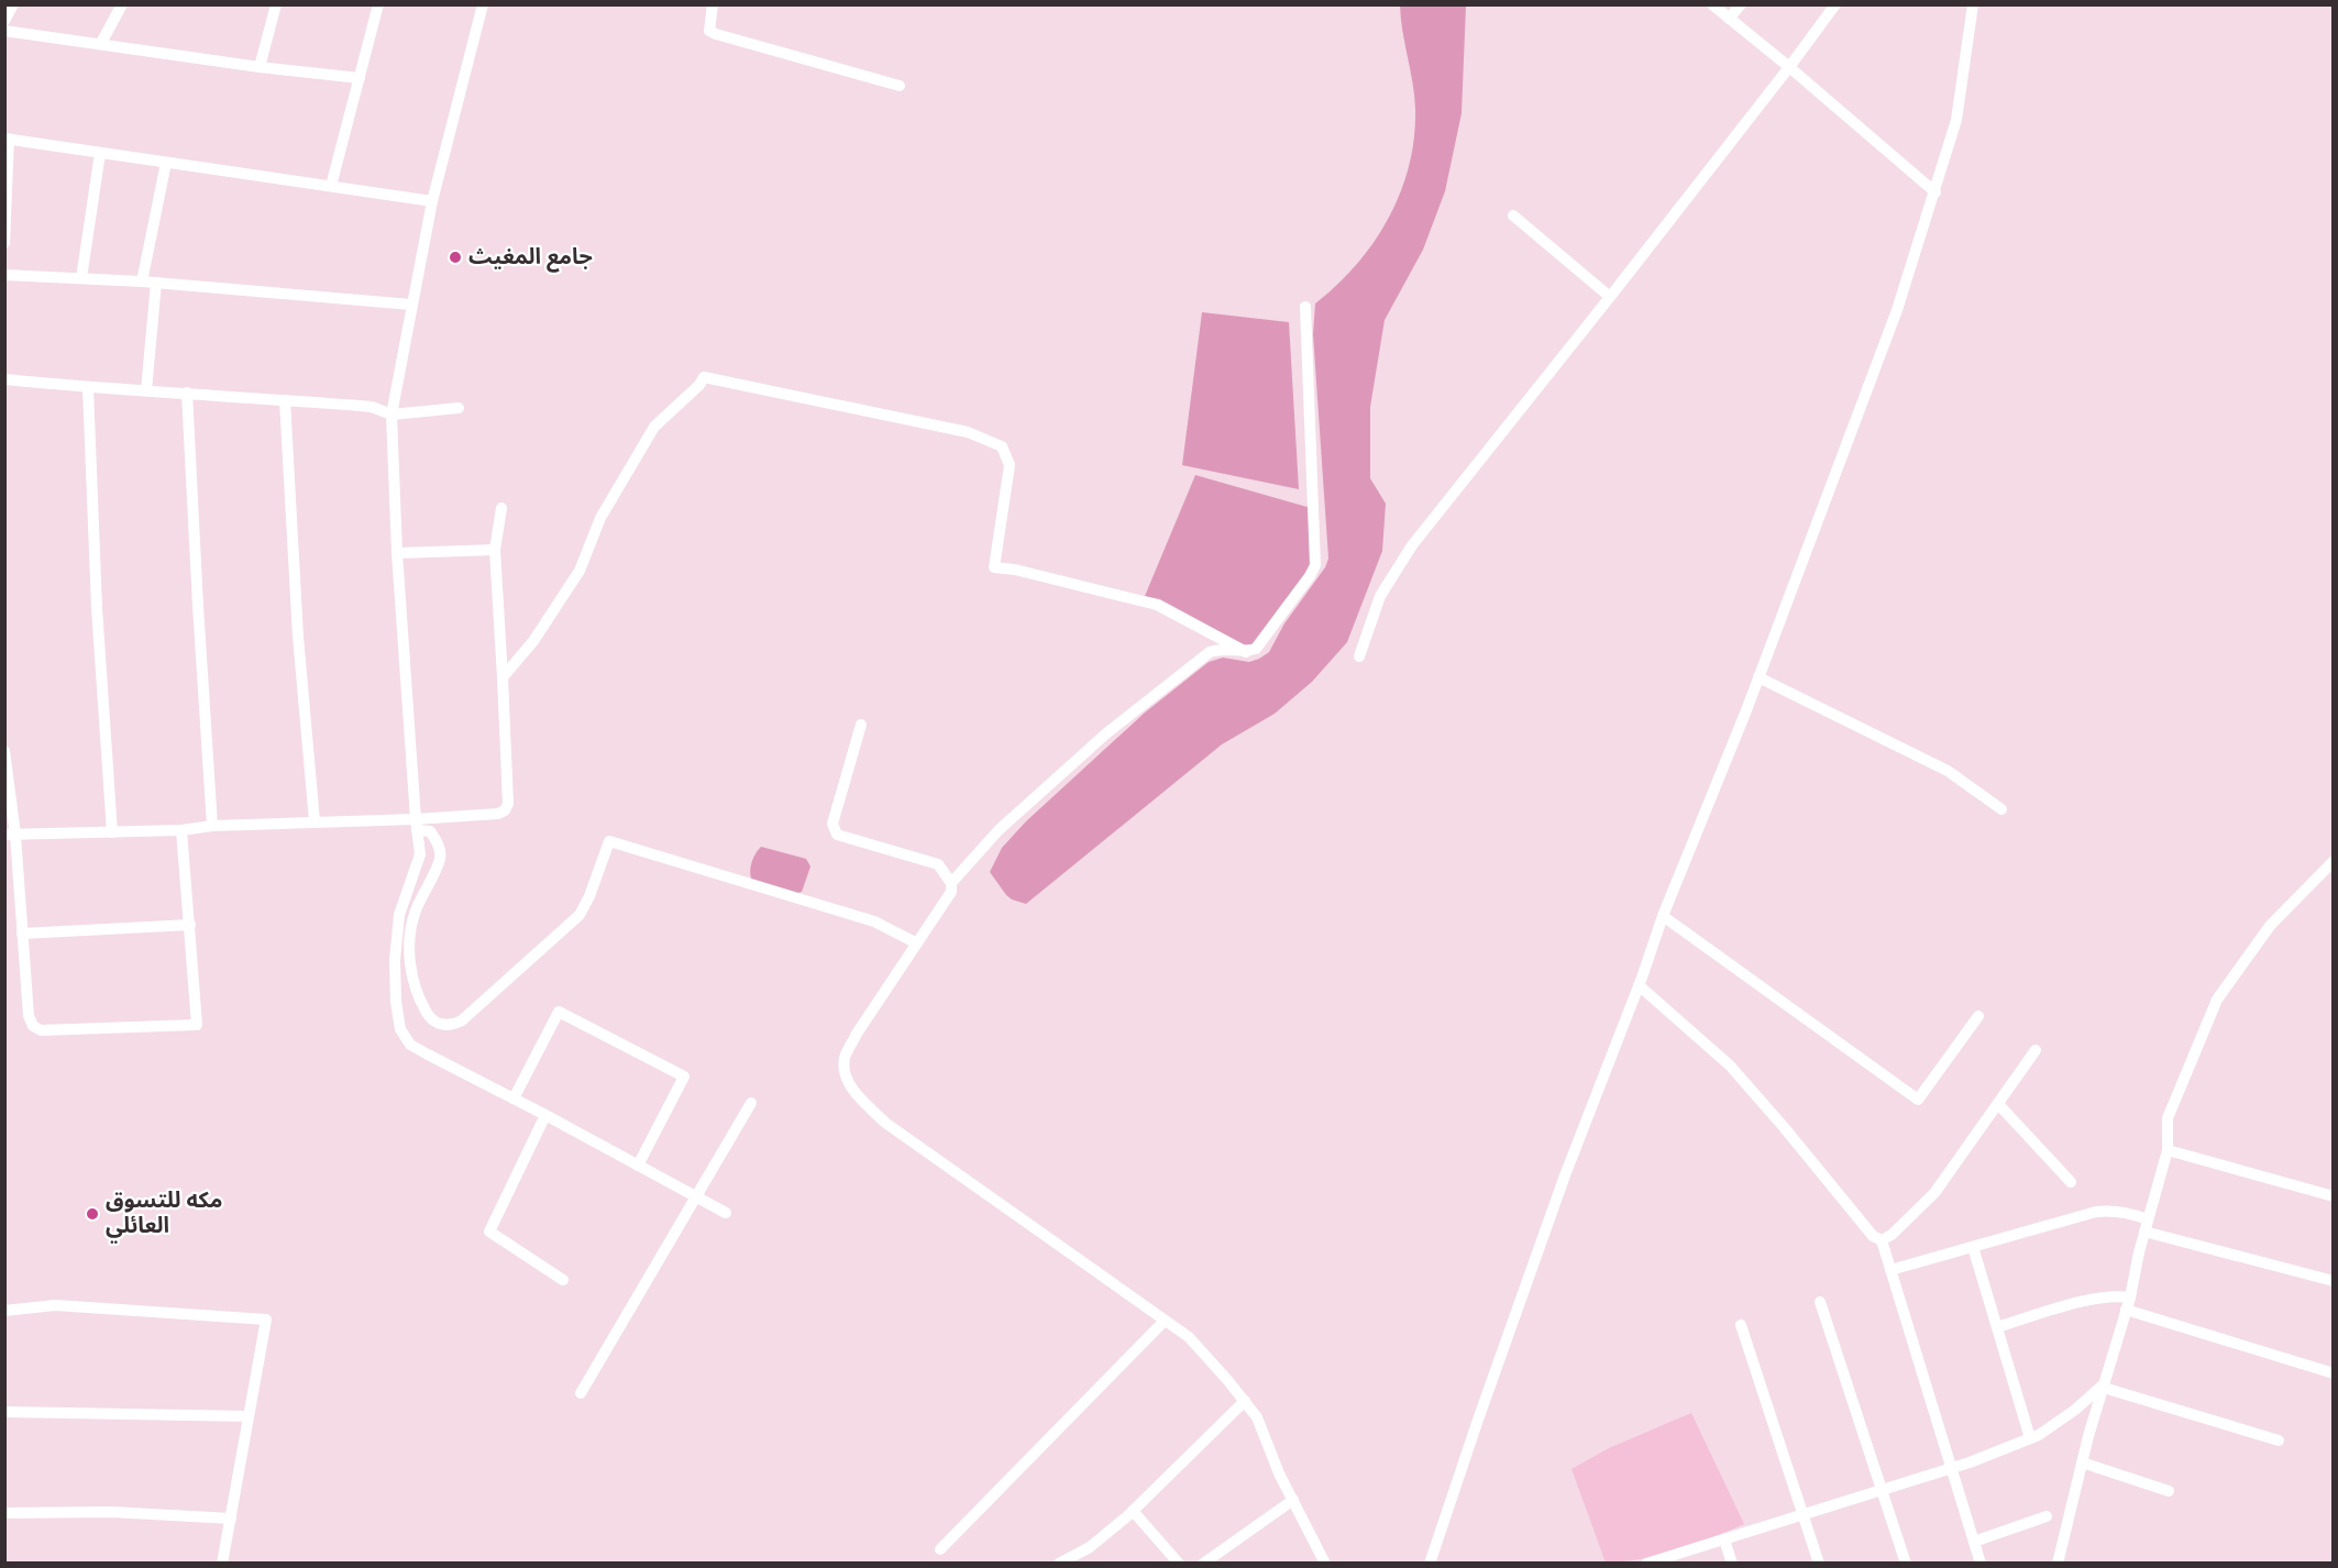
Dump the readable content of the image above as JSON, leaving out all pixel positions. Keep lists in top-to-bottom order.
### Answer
{
  "places": ["جامع المغيث", "مكه للتسوق العائلي"]
}
